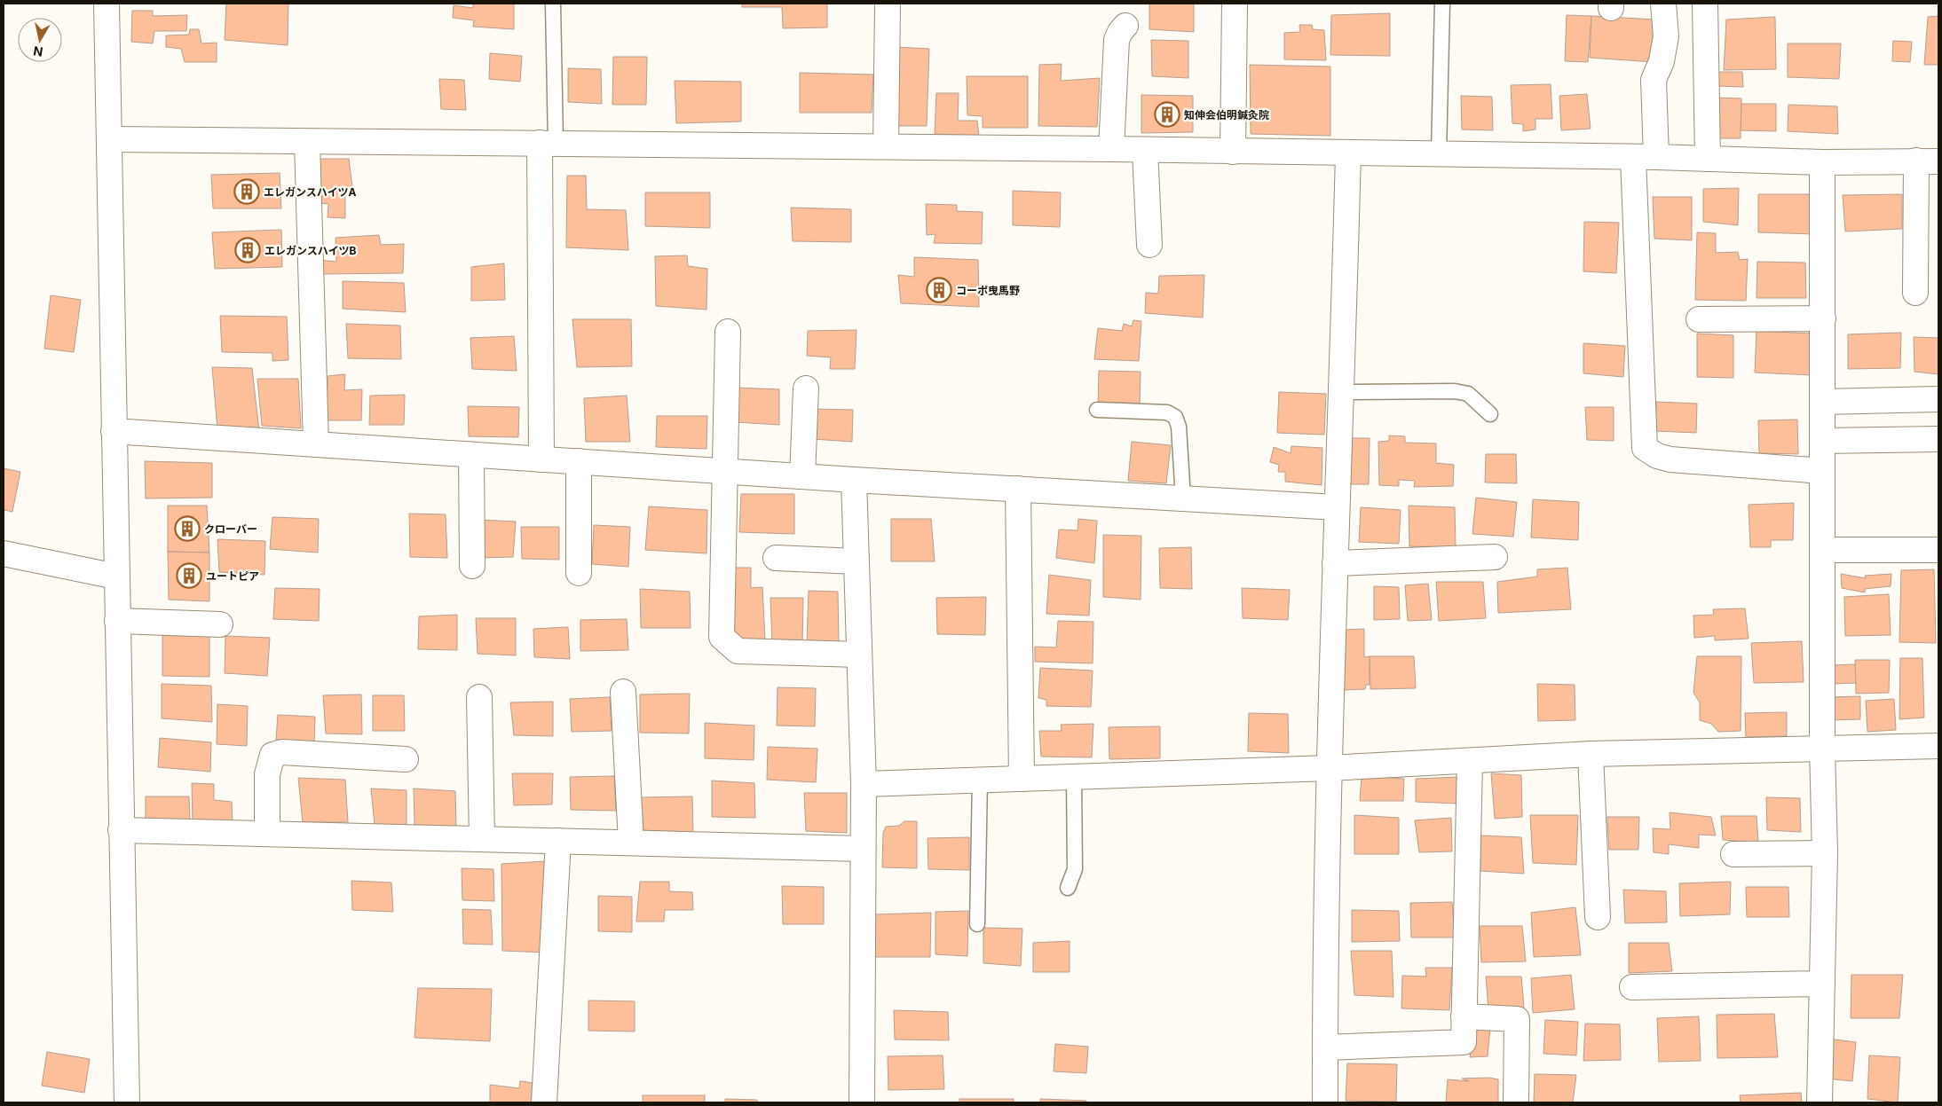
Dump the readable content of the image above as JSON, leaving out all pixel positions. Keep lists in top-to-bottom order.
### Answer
{
  "places": {
    "building": [
      "知伸会伯明鍼灸院",
      "エレガンスハイツA",
      "エレガンスハイツB",
      "コーポ曳馬野",
      "クローバー",
      "ユートピア"
    ]
  },
  "north": "bottom"
}
